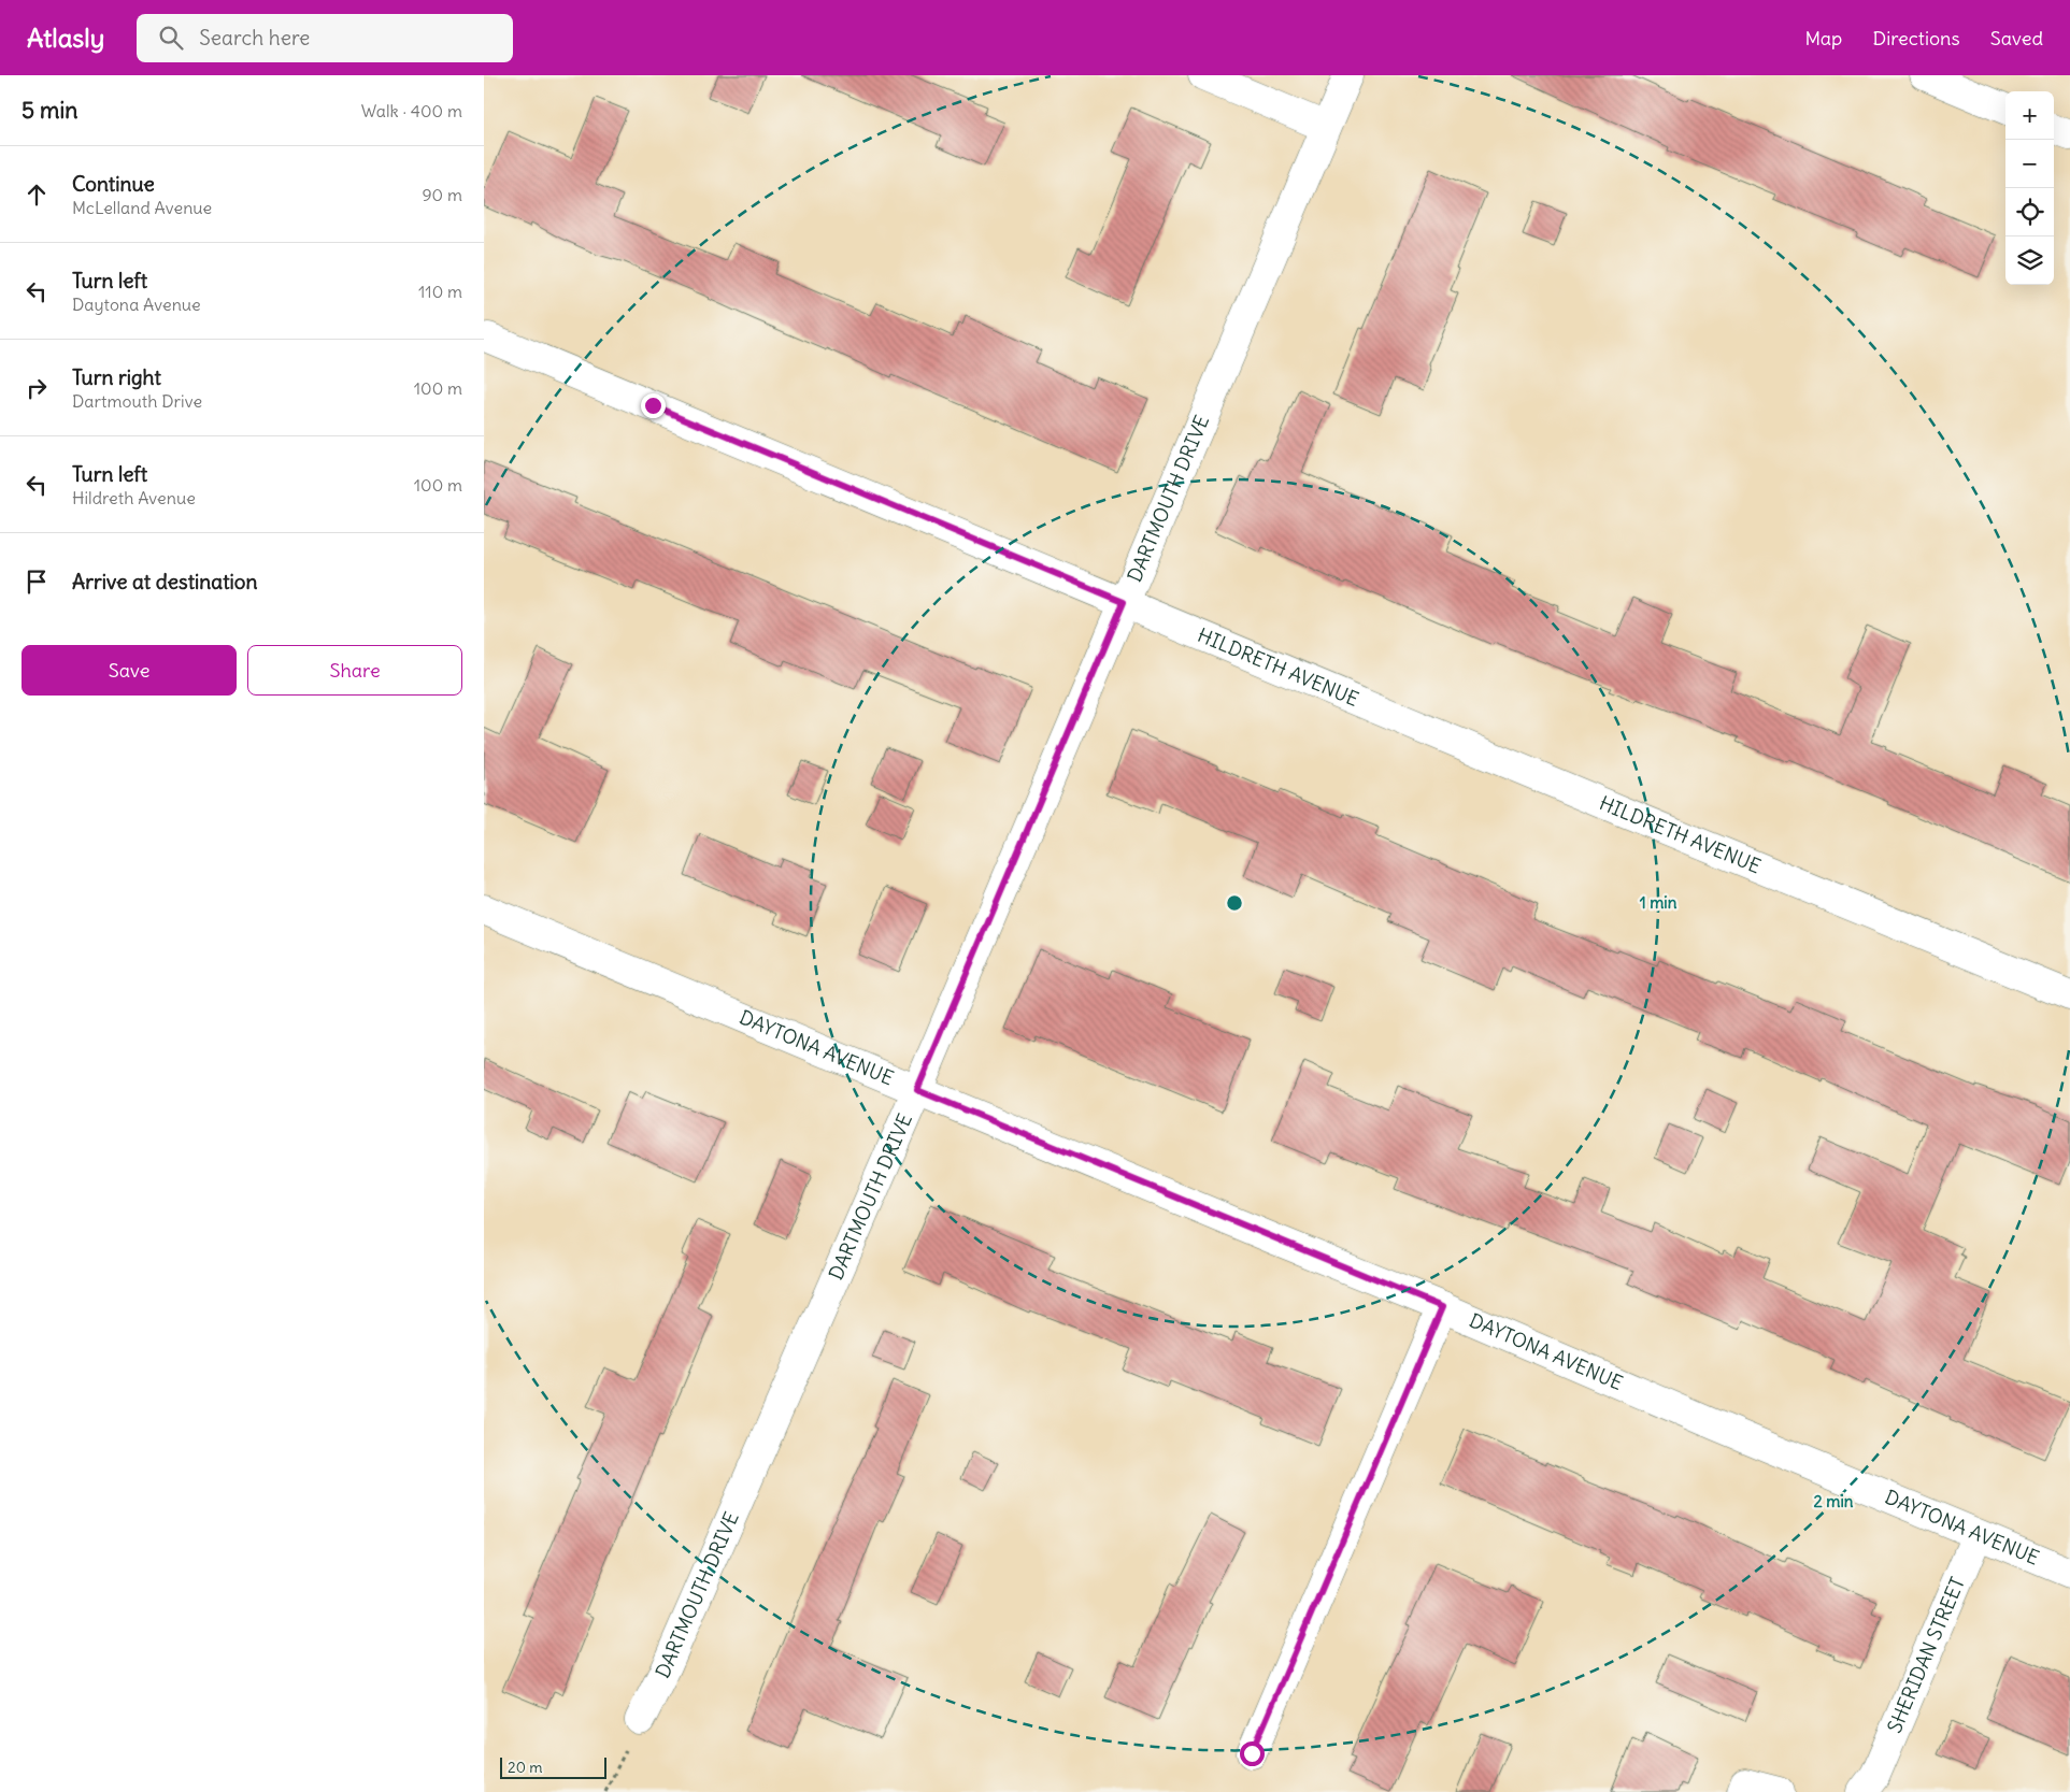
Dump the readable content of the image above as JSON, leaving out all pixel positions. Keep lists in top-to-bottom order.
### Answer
{
  "streets": {
    "street": [
      "DARTMOUTH DRIVE",
      "HILDRETH AVENUE",
      "DAYTONA AVENUE",
      "SHERIDAN STREET"
    ]
  },
  "crossings": [
    ["DARTMOUTH DRIVE", "HILDRETH AVENUE"],
    ["DARTMOUTH DRIVE", "DAYTONA AVENUE"],
    ["DAYTONA AVENUE", "SHERIDAN STREET"]
  ],
  "scale_bar": "20 m",
  "page": {
    "header": "Atlasly",
    "search": "Search here",
    "nav": ["Map", "Directions", "Saved"],
    "heading": ["5 min", "Walk · 400 m"],
    "map_buttons": ["+", "−"],
    "list": [
      ["Continue", "McLelland Avenue", "90 m"],
      ["Turn left", "Daytona Avenue", "110 m"],
      ["Turn right", "Dartmouth Drive", "100 m"],
      ["Turn left", "Hildreth Avenue", "100 m"],
      "Arrive at destination"
    ],
    "buttons": ["Save", "Share"],
    "scale": "20 m"
  },
  "rings": ["1 min", "2 min"]
}
